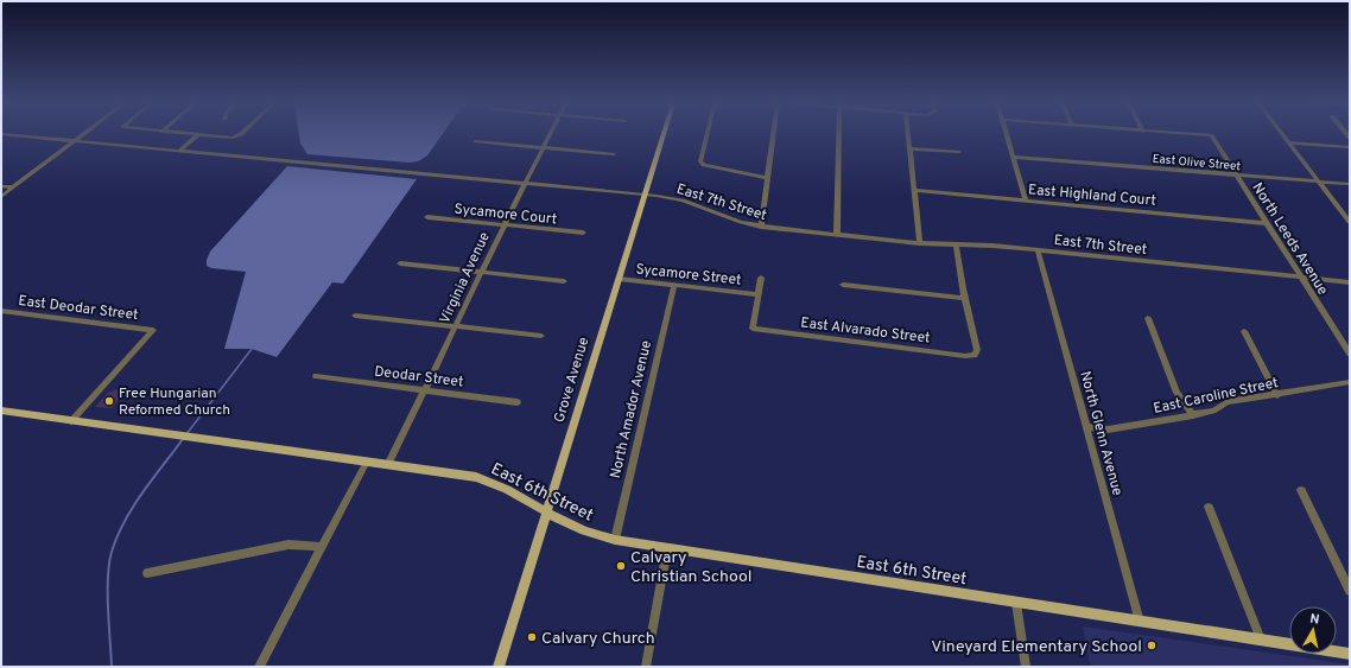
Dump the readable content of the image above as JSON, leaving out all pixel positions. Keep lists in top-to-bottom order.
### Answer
{
  "streets": {
    "main road": ["Grove Avenue", "East 6th Street"],
    "street": [
      "East Olive Street",
      "East Highland Court",
      "East 7th Street",
      "Sycamore Court",
      "North Leeds Avenue",
      "Sycamore Street",
      "Virginia Avenue",
      "East Deodar Street",
      "East Alvarado Street",
      "Deodar Street",
      "East Caroline Street",
      "North Amador Avenue",
      "North Glenn Avenue"
    ]
  },
  "crossings": [
    ["East Olive Street", "North Leeds Avenue"],
    ["East Highland Court", "North Leeds Avenue"],
    ["East 7th Street", "North Leeds Avenue"],
    ["East 7th Street", "Virginia Avenue"],
    ["East 7th Street", "Grove Avenue"],
    ["East 7th Street", "North Glenn Avenue"],
    ["Sycamore Court", "Virginia Avenue"],
    ["Sycamore Street", "East Alvarado Street"],
    ["Sycamore Street", "Grove Avenue"],
    ["Sycamore Street", "North Amador Avenue"],
    ["Virginia Avenue", "Deodar Street"],
    ["Virginia Avenue", "East 6th Street"],
    ["East Deodar Street", "East 6th Street"],
    ["Grove Avenue", "East 6th Street"],
    ["East Caroline Street", "North Glenn Avenue"],
    ["North Amador Avenue", "East 6th Street"],
    ["North Glenn Avenue", "East 6th Street"]
  ],
  "places": [
    "Free Hungarian Reformed Church",
    "Calvary Christian School",
    "Calvary Church",
    "Vineyard Elementary School"
  ],
  "north": "top"
}
